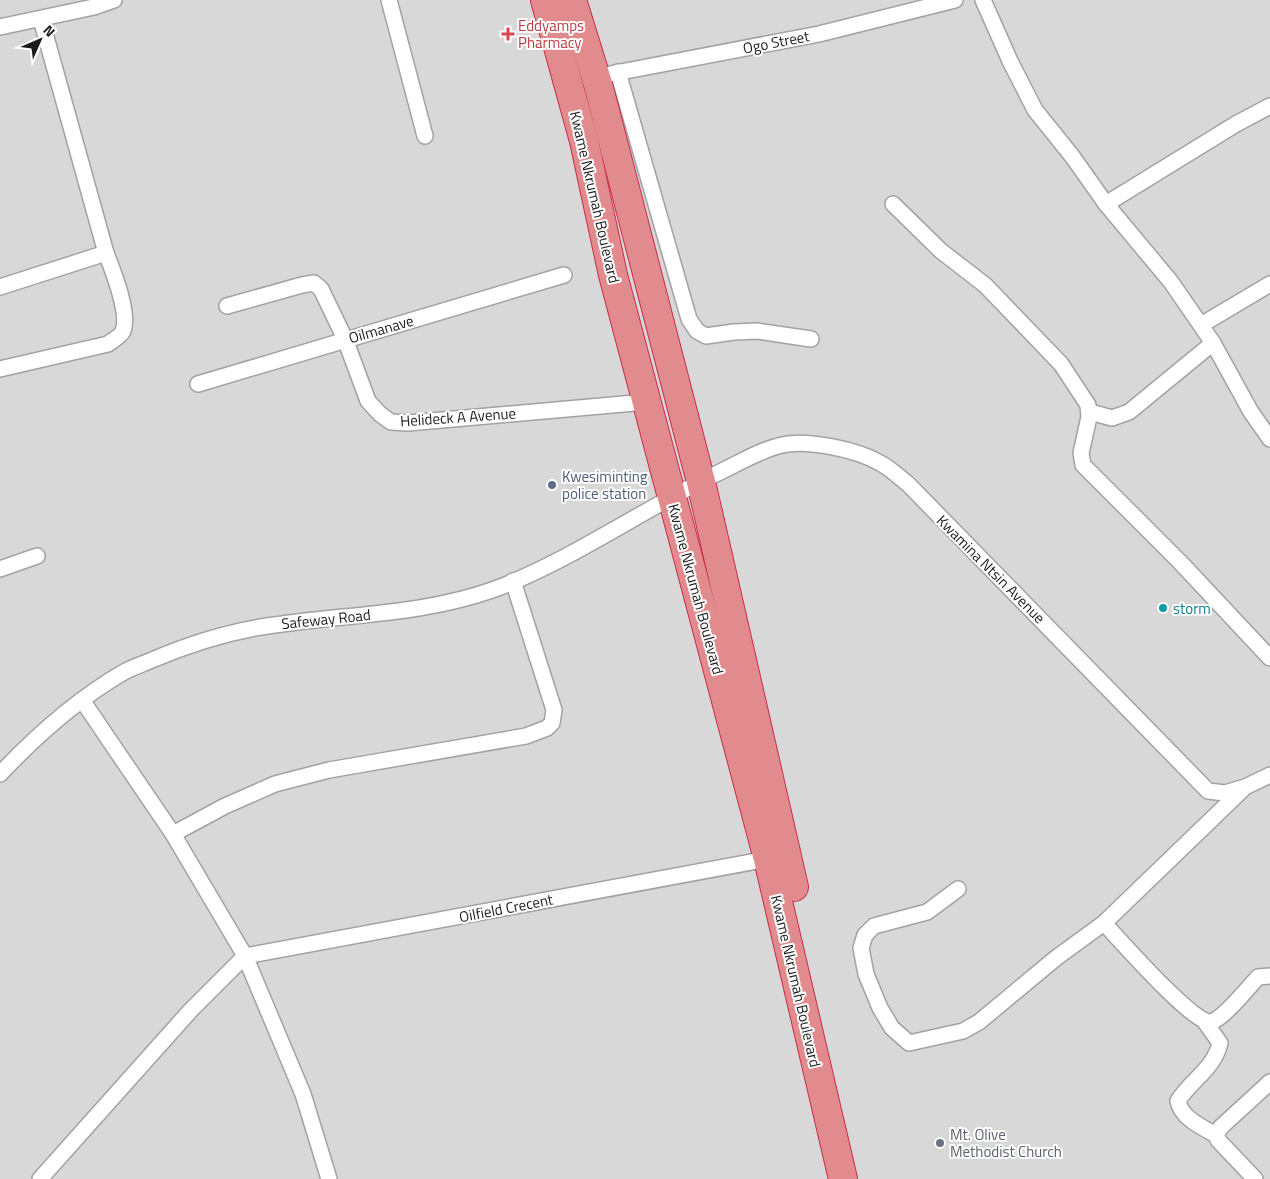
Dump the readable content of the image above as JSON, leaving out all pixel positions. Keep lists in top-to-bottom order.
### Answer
{
  "streets": {
    "highway": ["Kwame Nkrumah Boulevard"],
    "street": [
      "Ogo Street",
      "Oilmanave",
      "Helideck A Avenue",
      "Kwamina Ntsin Avenue",
      "Safeway Road",
      "Oilfield Crecent"
    ]
  },
  "crossings": [
    ["Ogo Street", "Kwame Nkrumah Boulevard"],
    ["Kwame Nkrumah Boulevard", "Helideck A Avenue"],
    ["Kwame Nkrumah Boulevard", "Kwamina Ntsin Avenue"],
    ["Kwame Nkrumah Boulevard", "Safeway Road"],
    ["Kwame Nkrumah Boulevard", "Oilfield Crecent"],
    ["Oilmanave", "Helideck A Avenue"],
    ["Kwamina Ntsin Avenue", "Safeway Road"]
  ],
  "places": {
    "health": ["Eddyamps Pharmacy"],
    "other": ["Kwesiminting police station", "storm", "Mt. Olive Methodist Church"]
  },
  "north": "top right"
}
